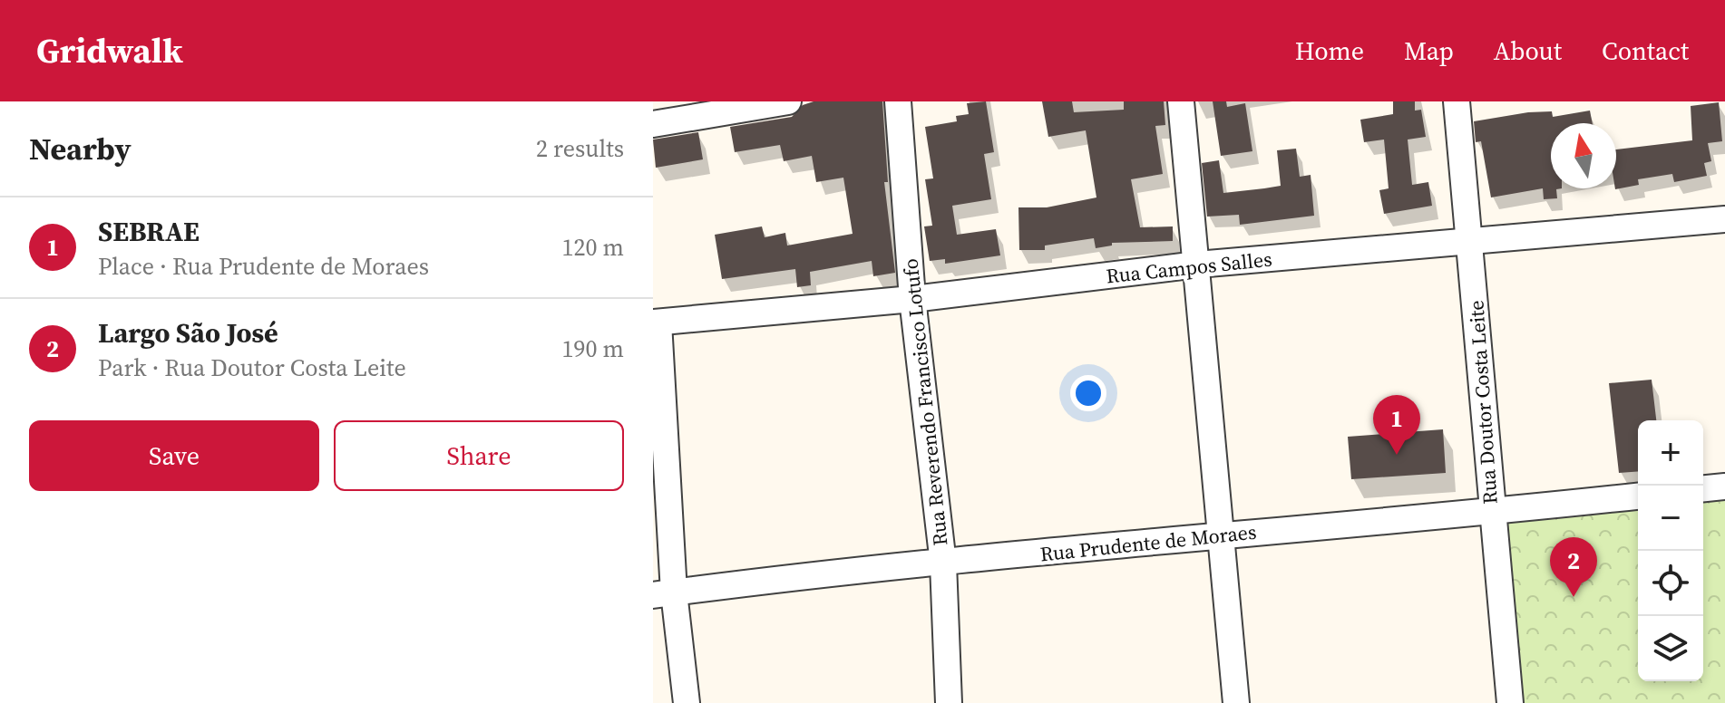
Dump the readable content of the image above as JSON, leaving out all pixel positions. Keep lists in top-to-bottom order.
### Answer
{
  "streets": {
    "street": [
      "Rua Campos Salles",
      "Rua Reverendo Francisco Lotufo",
      "Rua Doutor Costa Leite",
      "Rua Prudente de Moraes"
    ]
  },
  "crossings": [
    ["Rua Campos Salles", "Rua Reverendo Francisco Lotufo"],
    ["Rua Campos Salles", "Rua Doutor Costa Leite"],
    ["Rua Reverendo Francisco Lotufo", "Rua Prudente de Moraes"],
    ["Rua Doutor Costa Leite", "Rua Prudente de Moraes"]
  ],
  "north": "top",
  "page": {
    "header": "Gridwalk",
    "nav": [
      "Home",
      "Map",
      "About",
      "Contact"
    ],
    "heading": ["Nearby", "2 results"],
    "list": [
      {
        "mark": "1",
        "name": "SEBRAE",
        "note": "Place · Rua Prudente de Moraes",
        "value": "120 m"
      },
      {
        "mark": "2",
        "name": "Largo São José",
        "note": "Park · Rua Doutor Costa Leite",
        "value": "190 m"
      }
    ],
    "pins": ["1", "2"],
    "buttons": ["Save", "Share"],
    "map_buttons": ["+", "−"]
  }
}
